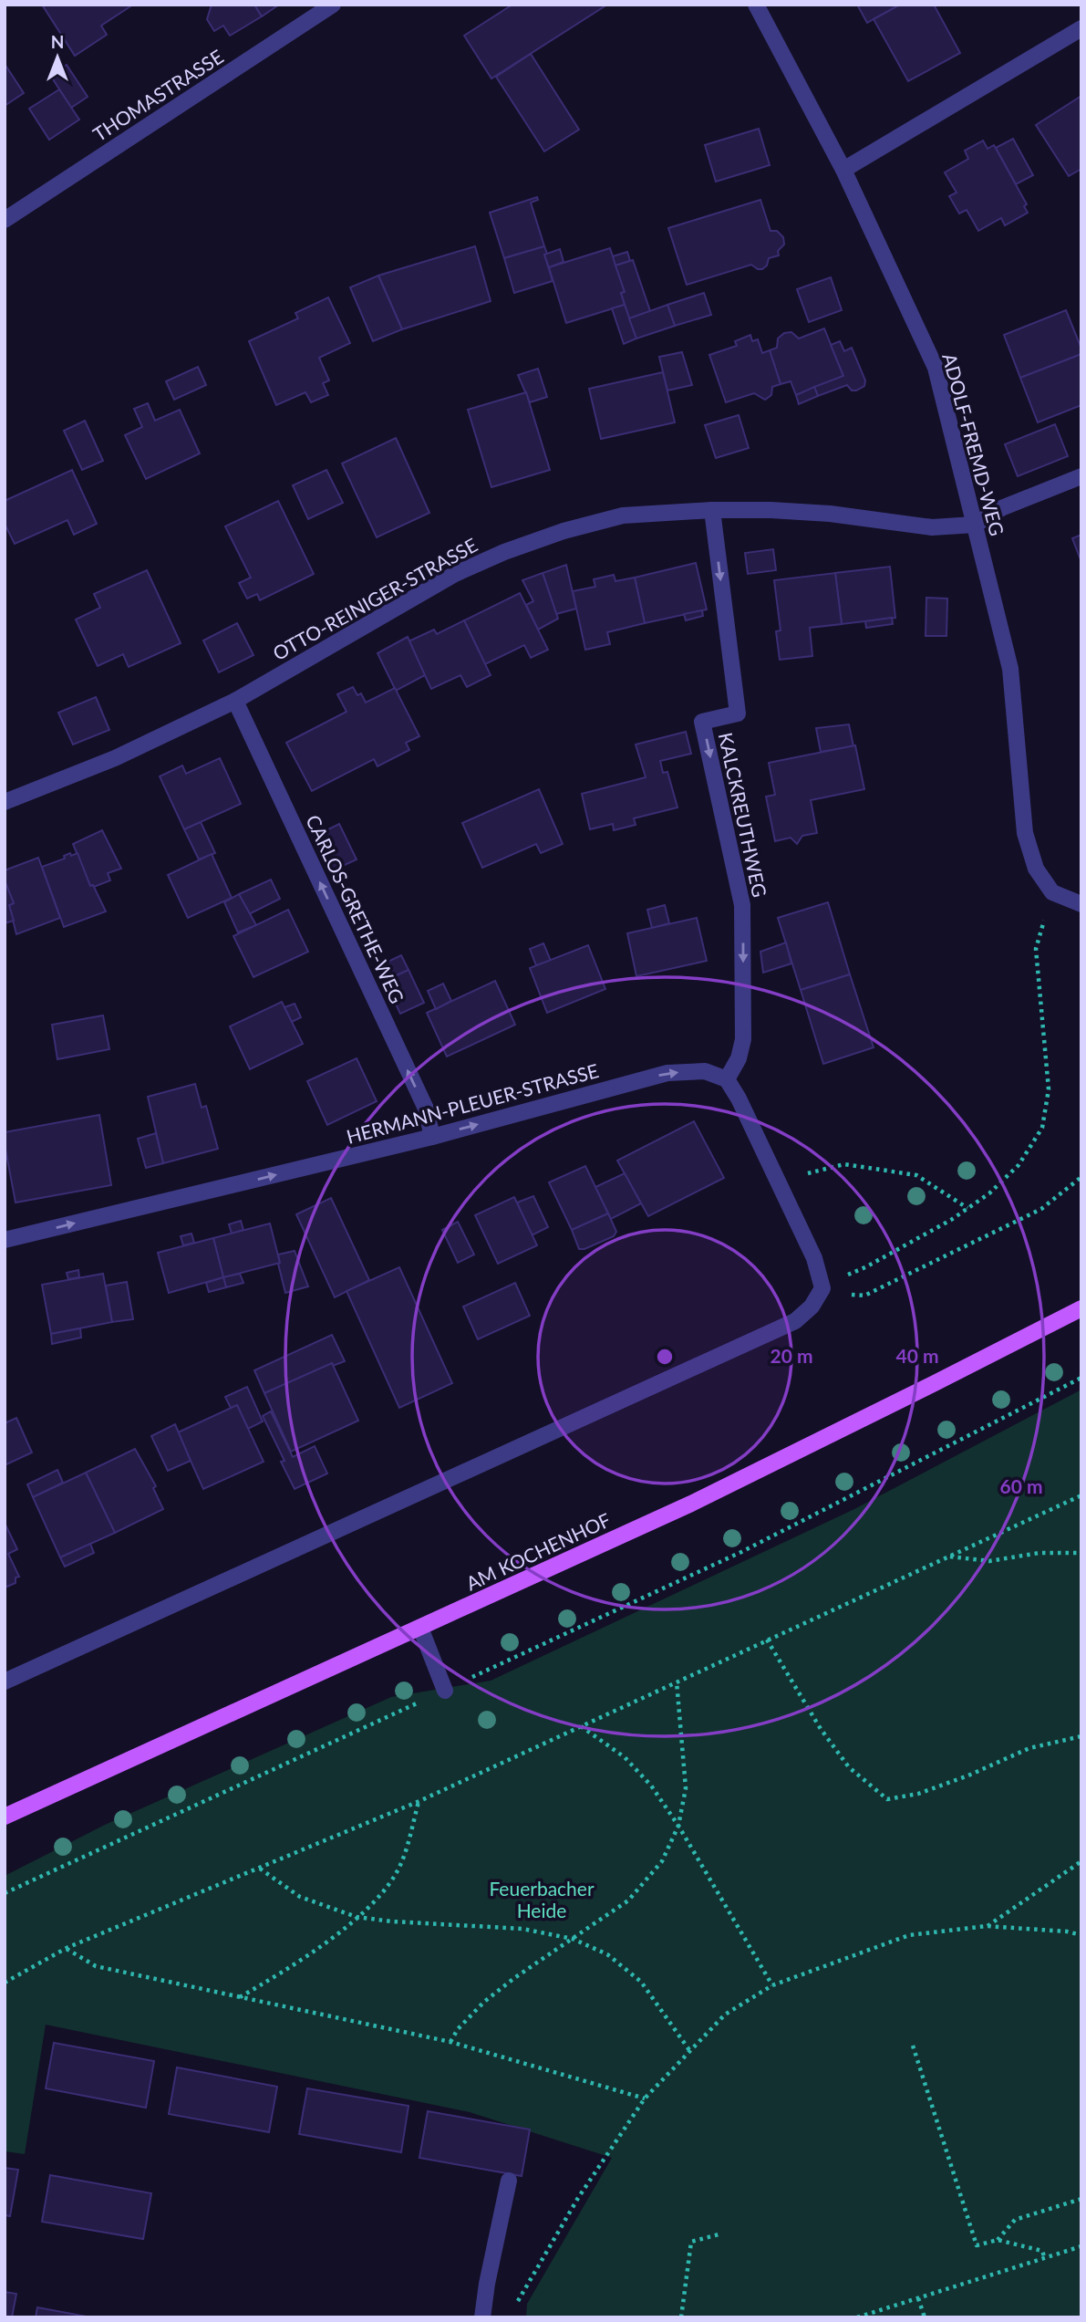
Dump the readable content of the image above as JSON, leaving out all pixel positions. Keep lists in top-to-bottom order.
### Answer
{
  "streets": {
    "main road": ["AM KOCHENHOF"],
    "street": [
      "THOMASTRASSE",
      "ADOLF-FREMD-WEG",
      "OTTO-REINIGER-STRASSE",
      "KALCKREUTHWEG",
      "CARLOS-GRETHE-WEG",
      "HERMANN-PLEUER-STRASSE"
    ]
  },
  "crossings": [
    ["ADOLF-FREMD-WEG", "OTTO-REINIGER-STRASSE"],
    ["OTTO-REINIGER-STRASSE", "KALCKREUTHWEG"],
    ["OTTO-REINIGER-STRASSE", "CARLOS-GRETHE-WEG"],
    ["KALCKREUTHWEG", "HERMANN-PLEUER-STRASSE"],
    ["CARLOS-GRETHE-WEG", "HERMANN-PLEUER-STRASSE"]
  ],
  "one_way": ["KALCKREUTHWEG", "CARLOS-GRETHE-WEG", "HERMANN-PLEUER-STRASSE"],
  "parks": ["Feuerbacher Heide"],
  "north": "top",
  "rings": ["20 m", "40 m", "60 m"]
}
